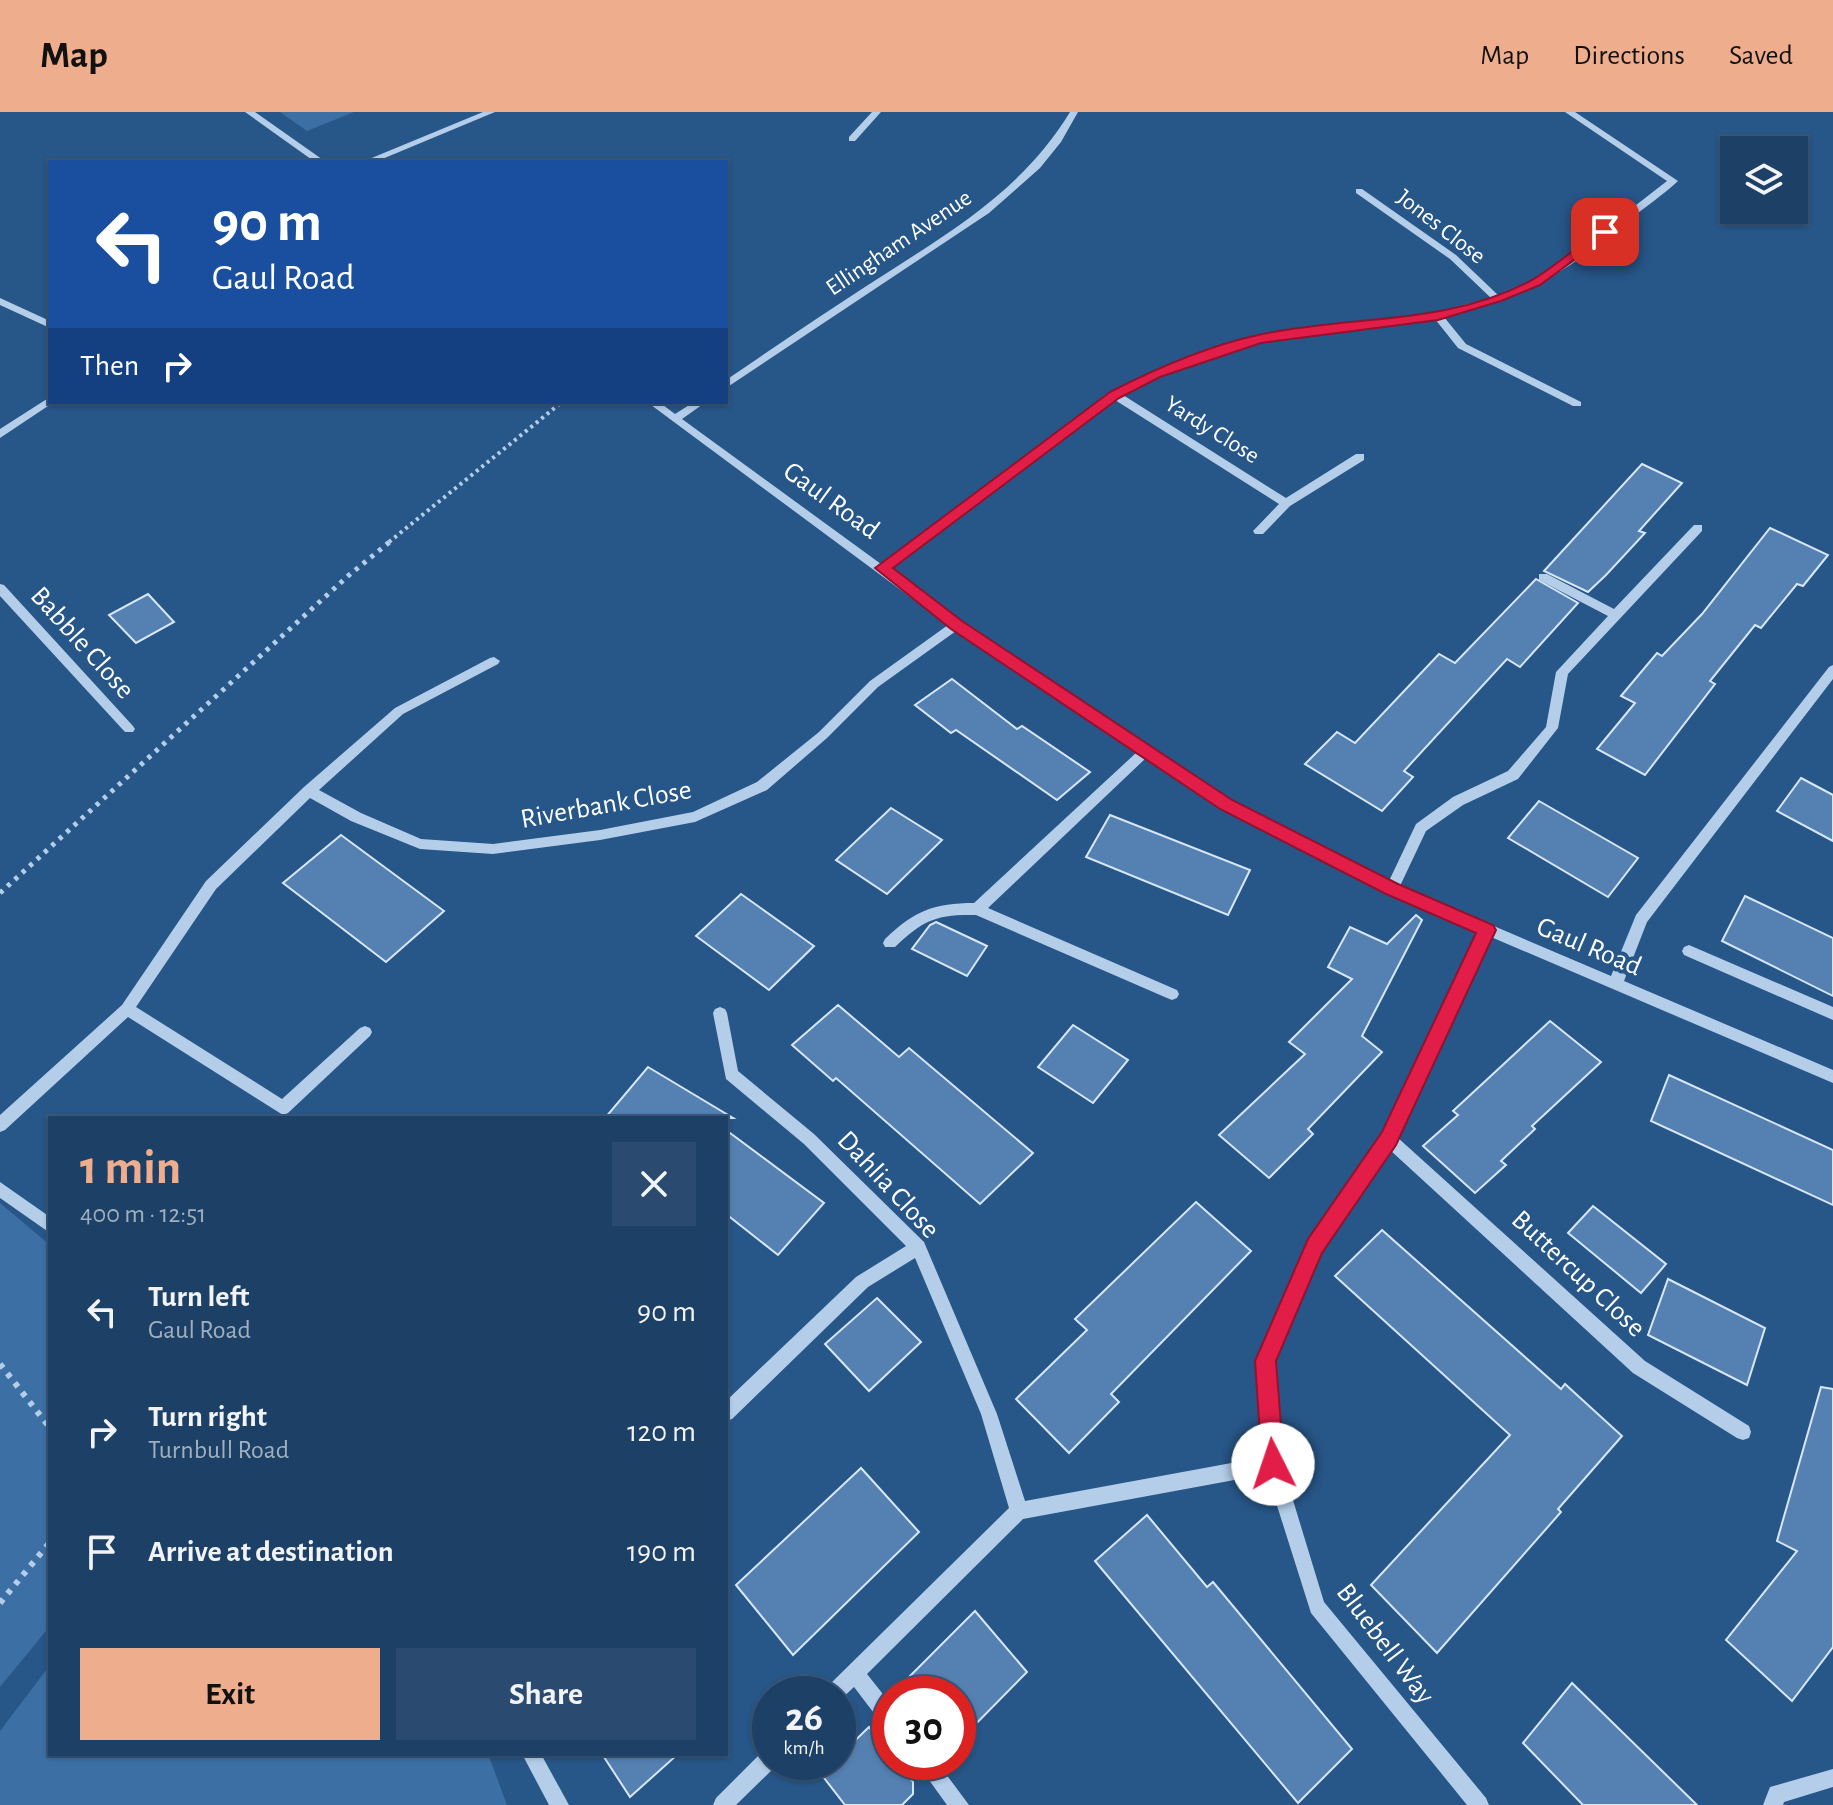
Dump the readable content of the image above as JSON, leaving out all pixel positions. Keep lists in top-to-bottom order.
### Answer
{
  "streets": {
    "street": [
      "Jones Close",
      "Ellingham Avenue",
      "Yardy Close",
      "Gaul Road",
      "Babble Close",
      "Riverbank Close",
      "Dahlia Close",
      "Buttercup Close",
      "Bluebell Way"
    ]
  },
  "crossings": [
    ["Gaul Road", "Riverbank Close"],
    ["Gaul Road", "Bluebell Way"],
    ["Buttercup Close", "Bluebell Way"]
  ],
  "page": {
    "header": "Map",
    "nav": ["Map", "Directions", "Saved"],
    "turn": ["90 m", "Gaul Road"],
    "then": "Then",
    "heading": ["1 min", "400 m · 12:51"],
    "list": [
      {
        "name": "Turn left",
        "note": "Gaul Road",
        "value": "90 m"
      },
      {
        "name": "Turn right",
        "note": "Turnbull Road",
        "value": "120 m"
      },
      {
        "name": "Arrive at destination",
        "value": "190 m"
      }
    ],
    "buttons": ["Exit", "Share"],
    "speed": "26 km/h",
    "limit": "30"
  }
}
